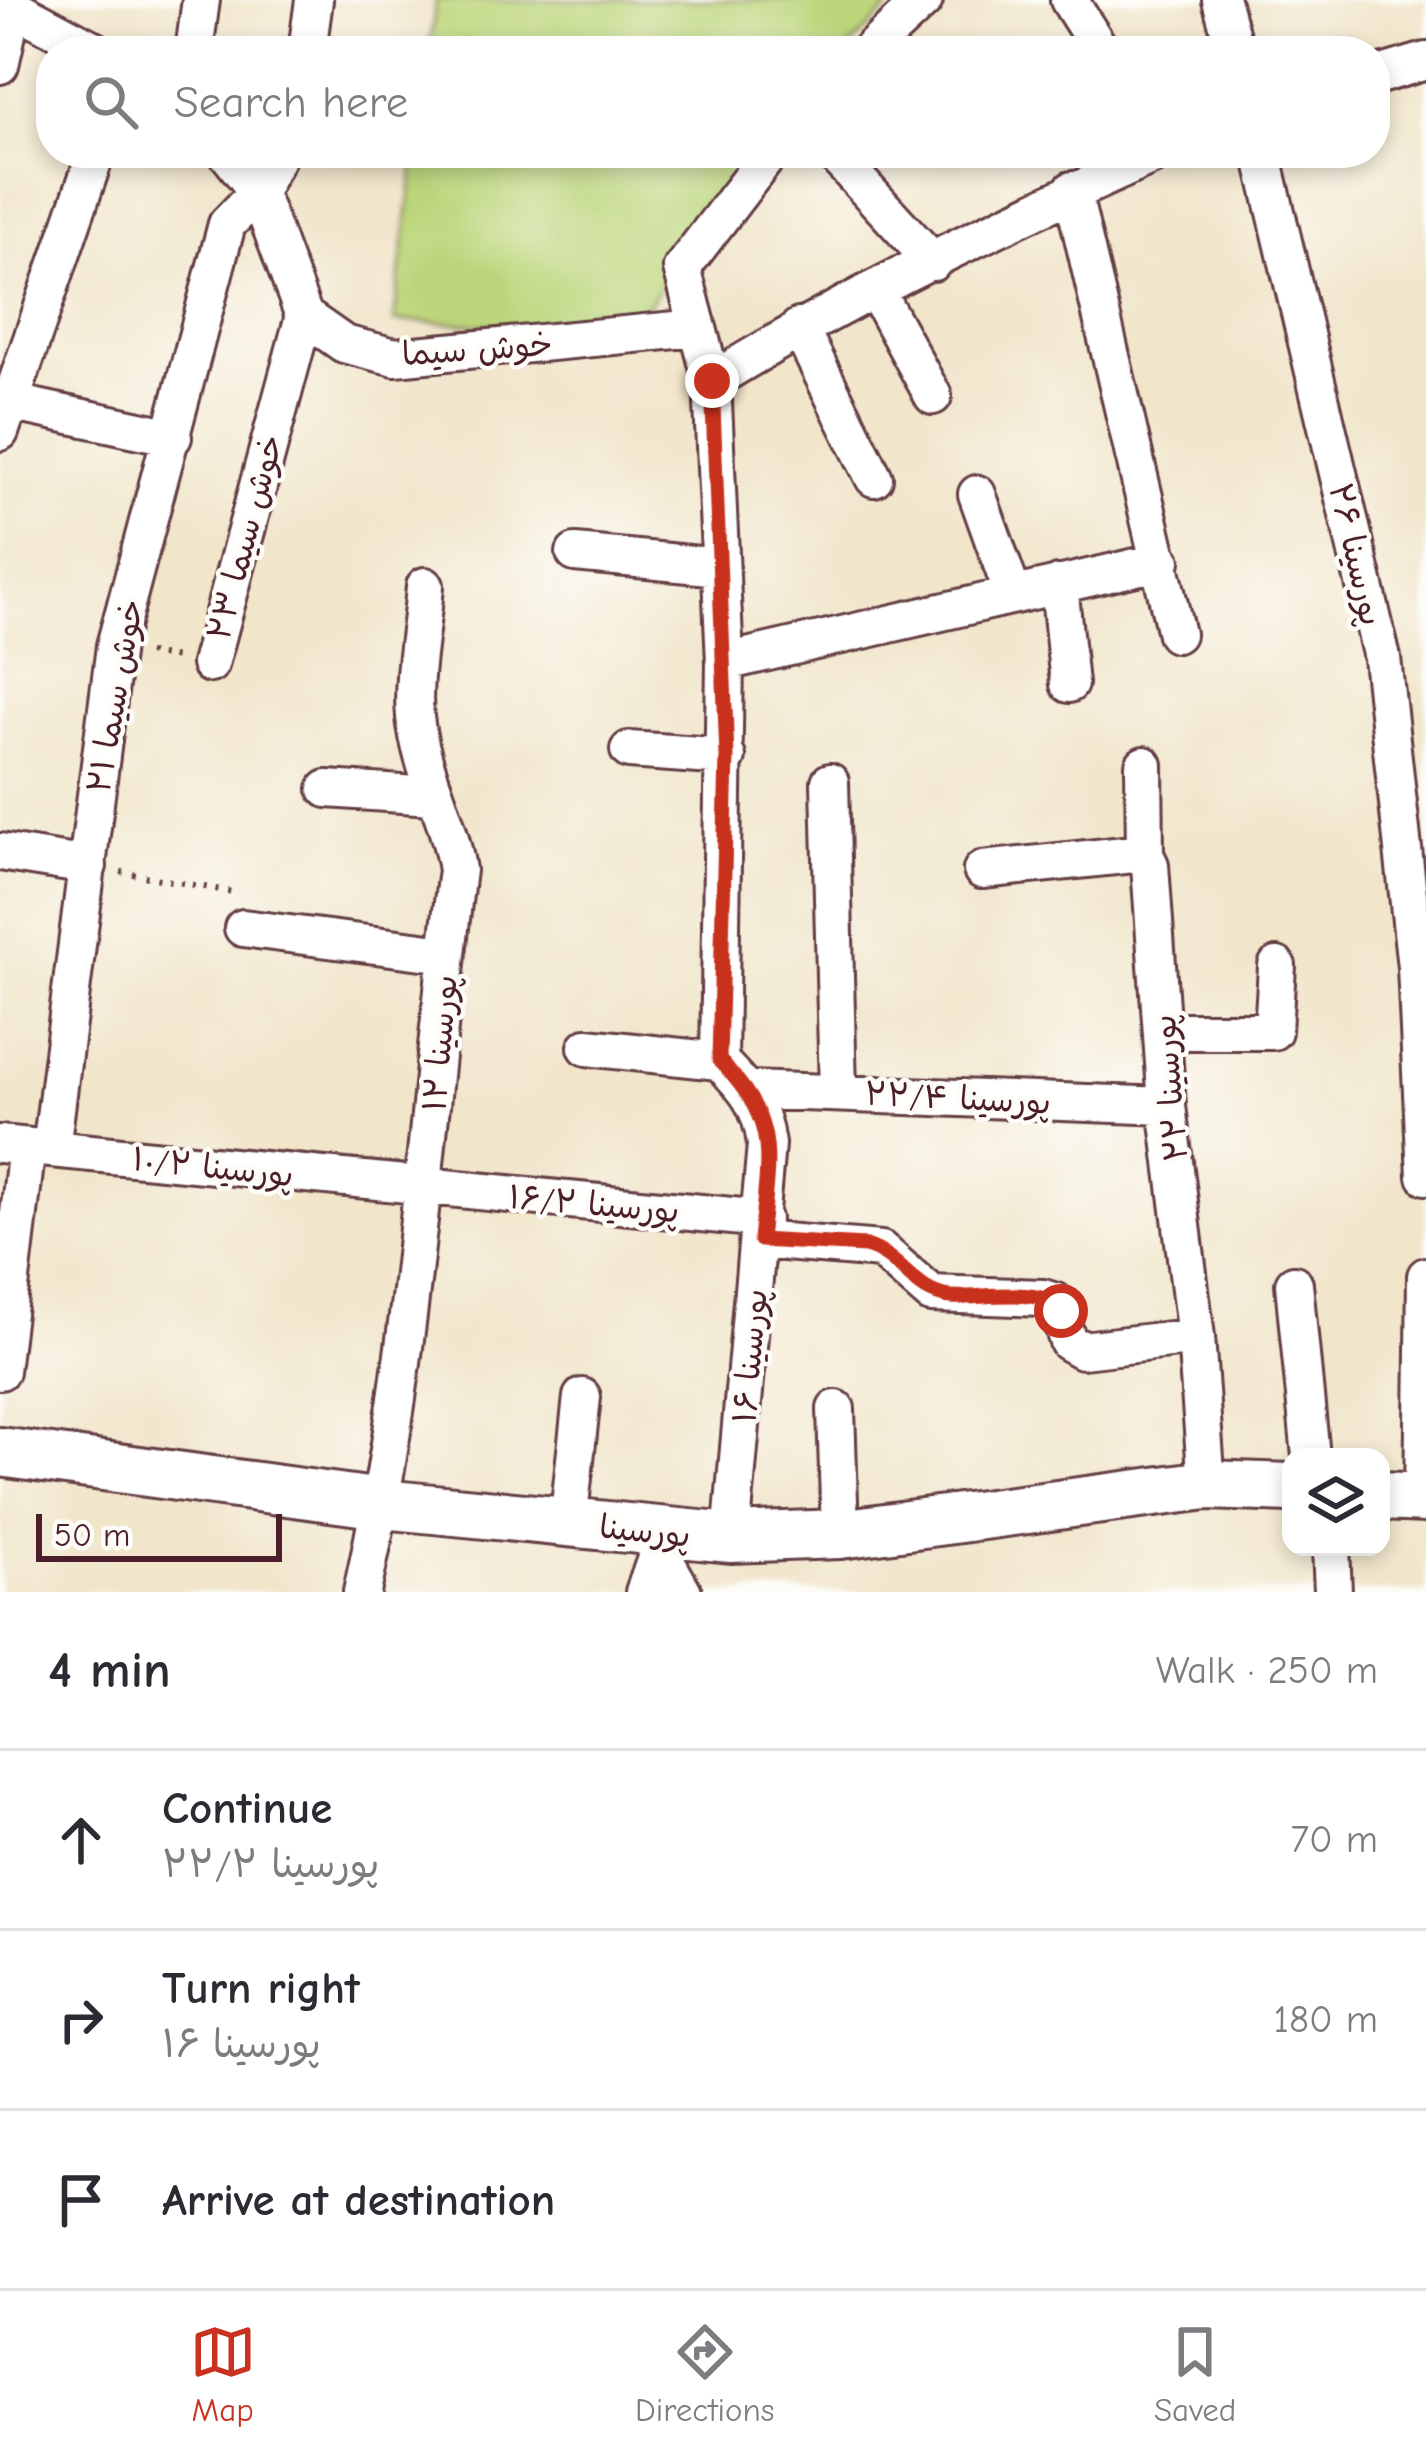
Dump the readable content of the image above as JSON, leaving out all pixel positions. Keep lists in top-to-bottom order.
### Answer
{
  "streets": {
    "street": [
      "خوش سیما",
      "خوش سیما ۲۳",
      "پورسینا ۲۶",
      "خوش سیما ۲۱",
      "پورسینا ۱۲",
      "پورسینا ۲۲",
      "پورسینا ۲۲/۴",
      "پورسینا ۱۰/۲",
      "پورسینا ۱۶/۲",
      "پورسینا ۱۶",
      "پورسینا"
    ]
  },
  "crossings": [
    ["خوش سیما", "خوش سیما ۲۳"],
    ["خوش سیما ۲۳", "خوش سیما ۲۱"],
    ["خوش سیما ۲۱", "پورسینا ۱۰/۲"],
    ["پورسینا ۱۲", "پورسینا ۱۰/۲"],
    ["پورسینا ۱۲", "پورسینا ۱۶/۲"],
    ["پورسینا ۱۲", "پورسینا"],
    ["پورسینا ۲۲", "پورسینا ۲۲/۴"],
    ["پورسینا ۲۲", "پورسینا ۱۶/۲"],
    ["پورسینا ۲۲", "پورسینا"],
    ["پورسینا ۲۲/۴", "پورسینا ۱۶"],
    ["پورسینا ۱۰/۲", "پورسینا ۱۶/۲"],
    ["پورسینا ۱۶/۲", "پورسینا ۱۶"],
    ["پورسینا ۱۶", "پورسینا"]
  ],
  "scale_bar": "50 m",
  "page": {
    "search": "Search here",
    "scale": "50 m",
    "heading": ["4 min", "Walk · 250 m"],
    "list": [
      ["Continue", "پورسینا ۲۲/۲", "70 m"],
      ["Turn right", "پورسینا ۱۶", "180 m"],
      "Arrive at destination"
    ],
    "nav": ["Map", "Directions", "Saved"]
  }
}
